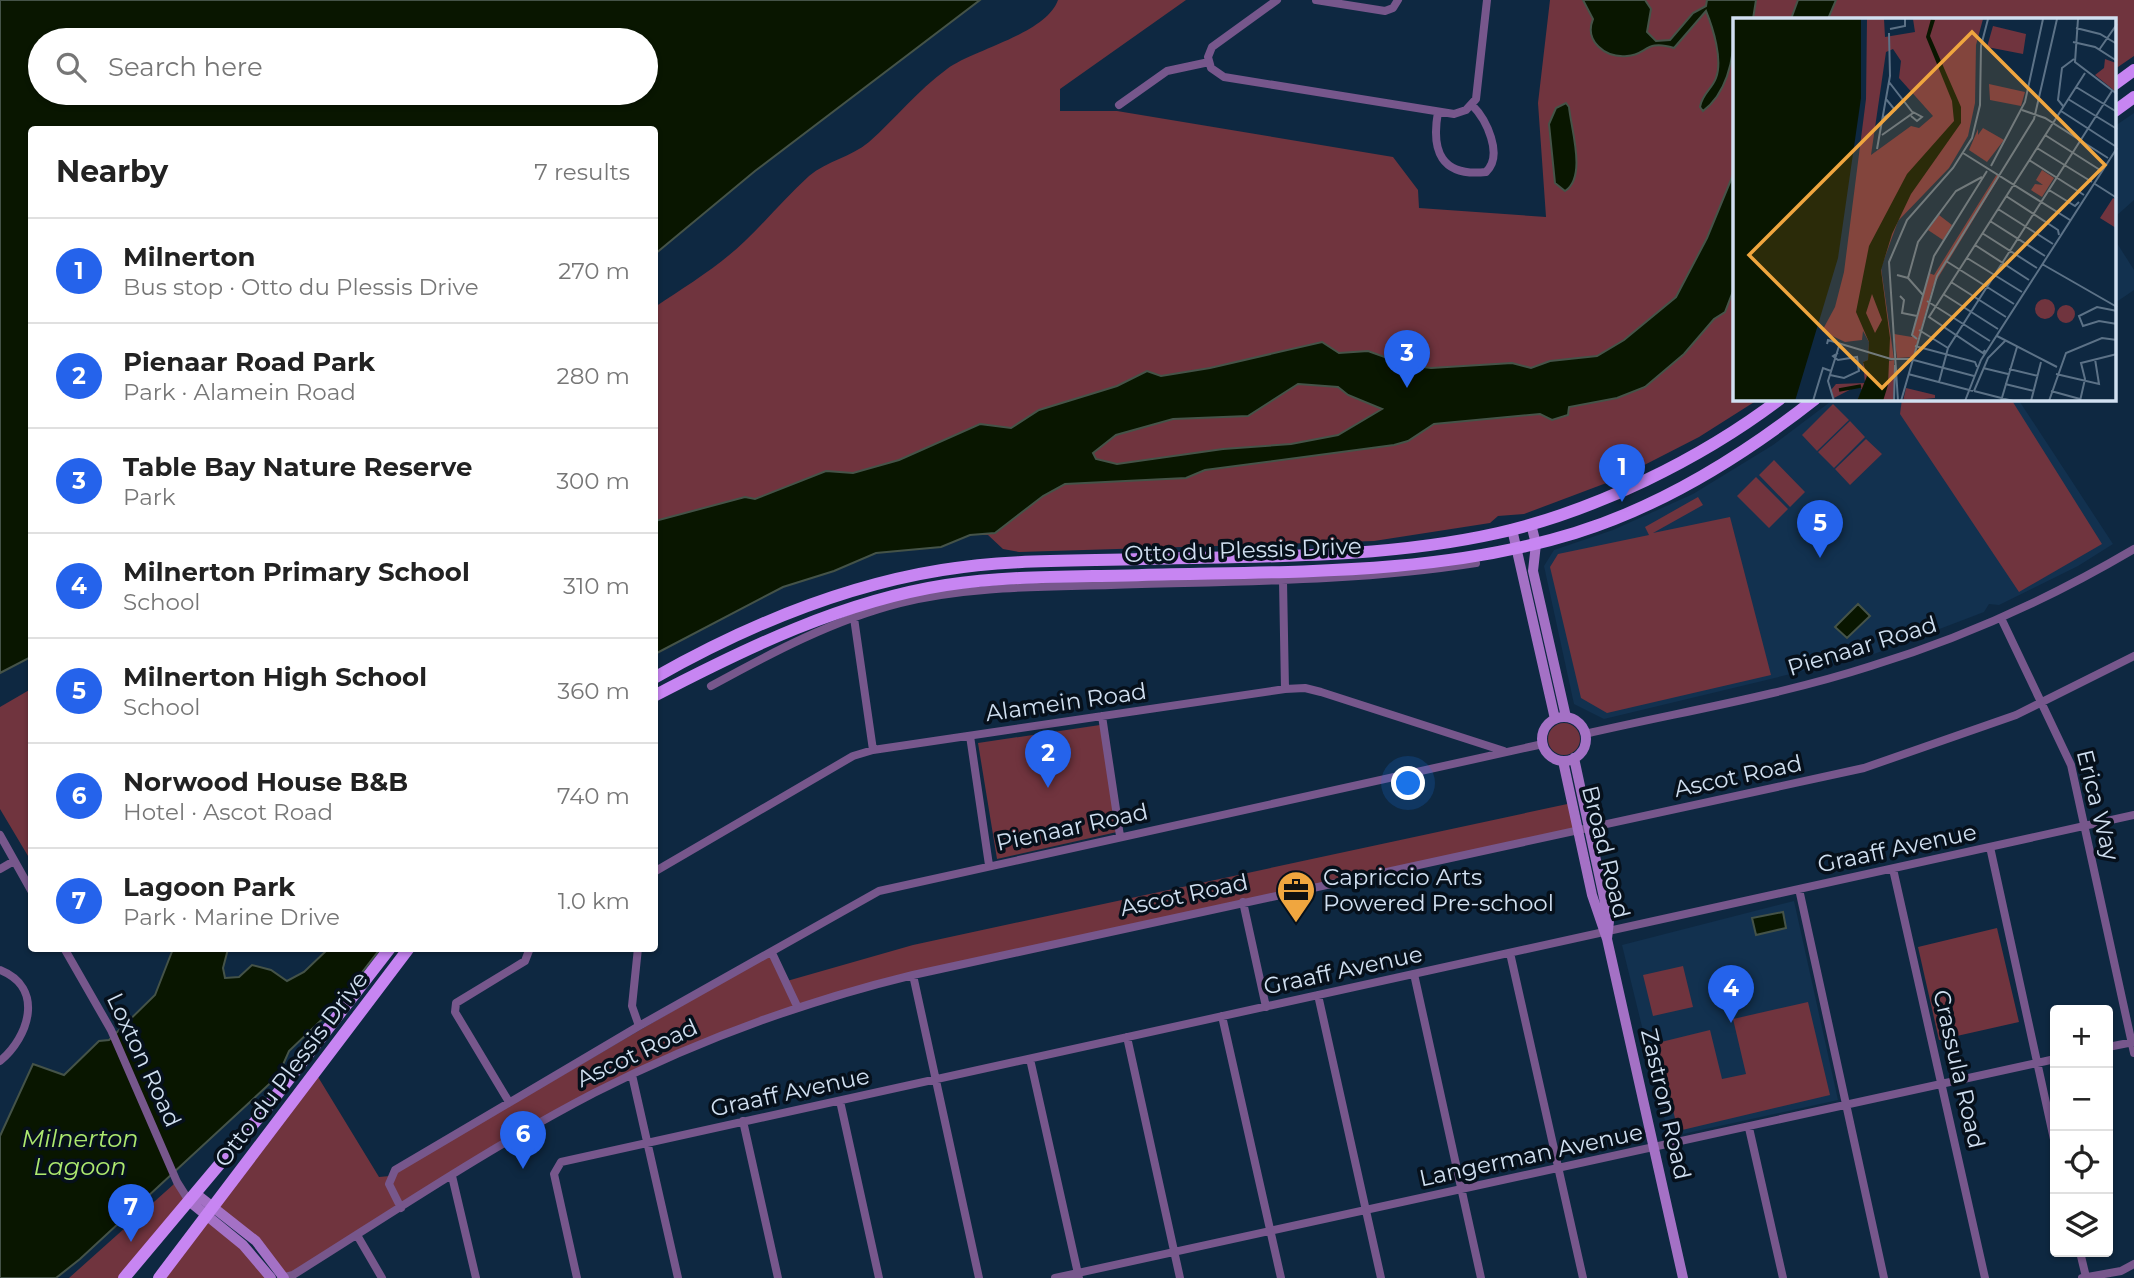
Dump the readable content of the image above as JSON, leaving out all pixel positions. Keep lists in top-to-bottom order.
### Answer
{
  "streets": {
    "main road": ["Otto du Plessis Drive"],
    "street": [
      "Pienaar Road",
      "Alamein Road",
      "Ascot Road",
      "Erica Way",
      "Graaff Avenue",
      "Broad Road",
      "Loxton Road",
      "Crassula Road",
      "Zastron Road",
      "Langerman Avenue"
    ]
  },
  "crossings": [
    ["Otto du Plessis Drive", "Loxton Road"],
    ["Pienaar Road", "Alamein Road"],
    ["Pienaar Road", "Ascot Road"],
    ["Pienaar Road", "Erica Way"],
    ["Pienaar Road", "Broad Road"],
    ["Ascot Road", "Erica Way"],
    ["Ascot Road", "Broad Road"],
    ["Ascot Road", "Loxton Road"],
    ["Erica Way", "Graaff Avenue"],
    ["Graaff Avenue", "Broad Road"],
    ["Graaff Avenue", "Crassula Road"],
    ["Graaff Avenue", "Zastron Road"],
    ["Broad Road", "Zastron Road"],
    ["Crassula Road", "Langerman Avenue"],
    ["Zastron Road", "Langerman Avenue"]
  ],
  "water": ["Milnerton Lagoon"],
  "places": {
    "office": ["Capriccio Arts Powered Pre-school"]
  },
  "page": {
    "search": "Search here",
    "heading": ["Nearby", "7 results"],
    "list": [
      {
        "mark": "1",
        "name": "Milnerton",
        "note": "Bus stop · Otto du Plessis Drive",
        "value": "270 m"
      },
      {
        "mark": "2",
        "name": "Pienaar Road Park",
        "note": "Park · Alamein Road",
        "value": "280 m"
      },
      {
        "mark": "3",
        "name": "Table Bay Nature Reserve",
        "note": "Park",
        "value": "300 m"
      },
      {
        "mark": "4",
        "name": "Milnerton Primary School",
        "note": "School",
        "value": "310 m"
      },
      {
        "mark": "5",
        "name": "Milnerton High School",
        "note": "School",
        "value": "360 m"
      },
      {
        "mark": "6",
        "name": "Norwood House B&B",
        "note": "Hotel · Ascot Road",
        "value": "740 m"
      },
      {
        "mark": "7",
        "name": "Lagoon Park",
        "note": "Park · Marine Drive",
        "value": "1.0 km"
      }
    ],
    "pins": [
      "3",
      "1",
      "5",
      "2",
      "4",
      "6",
      "7"
    ],
    "map_buttons": ["+", "−"]
  }
}
